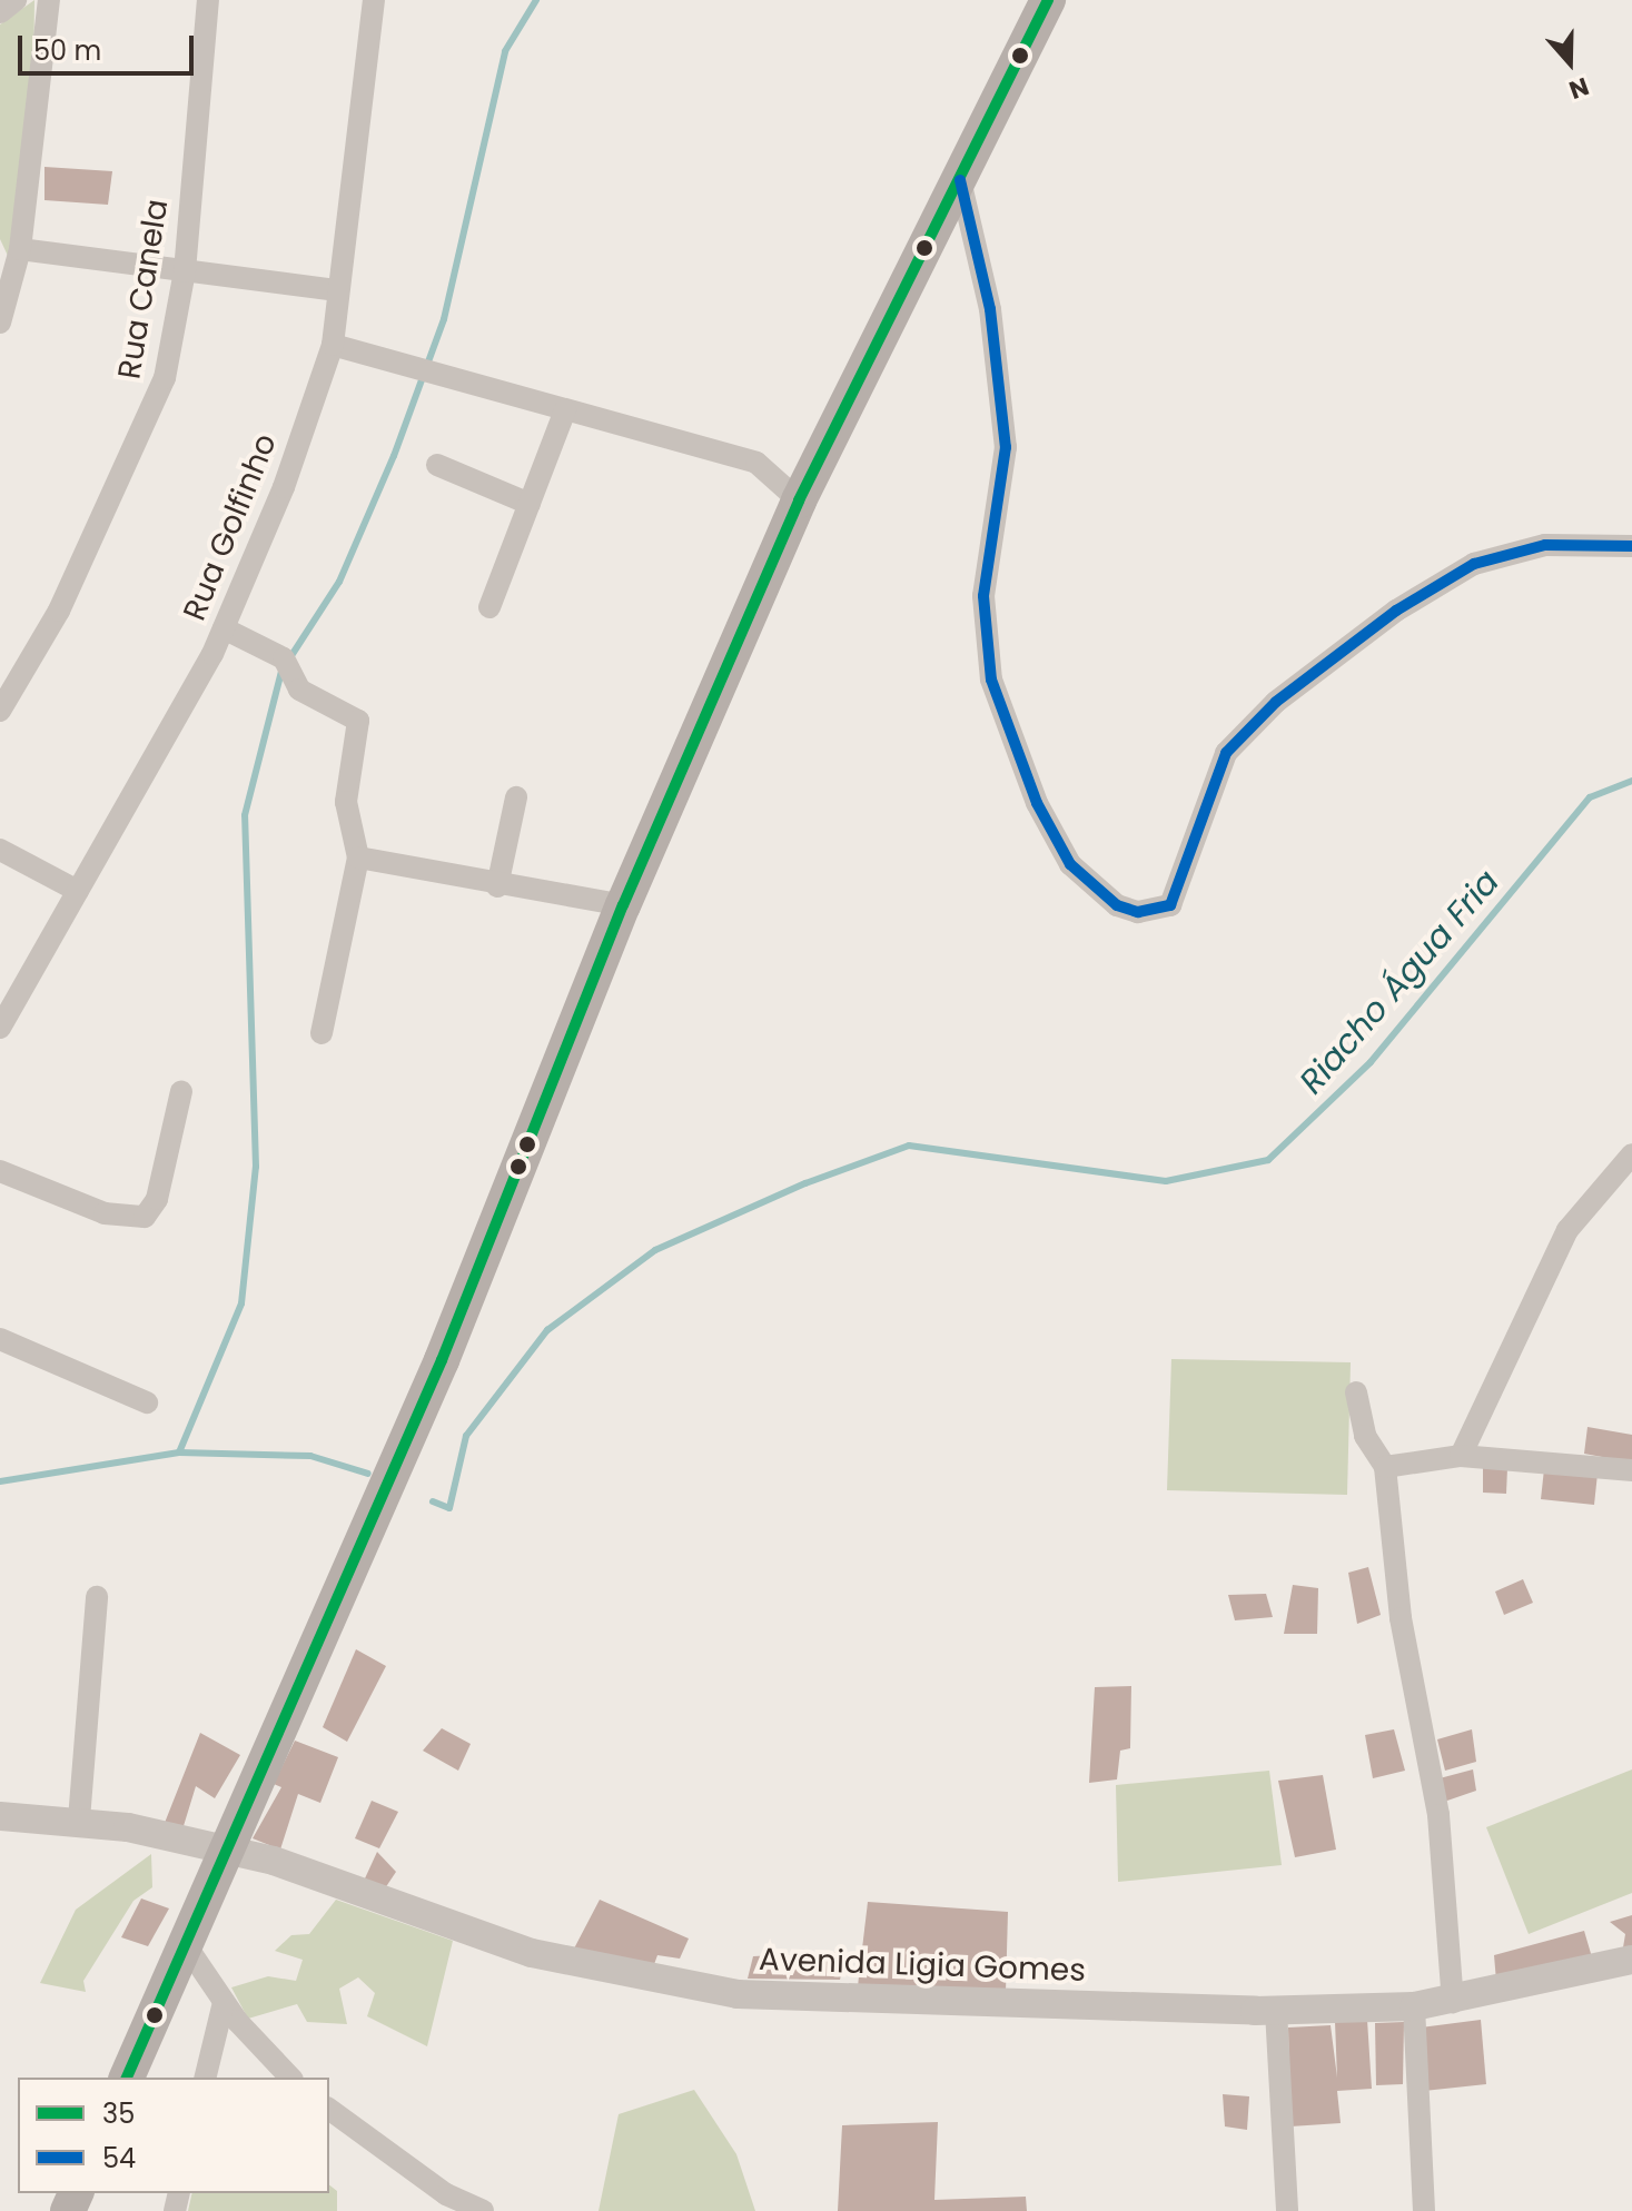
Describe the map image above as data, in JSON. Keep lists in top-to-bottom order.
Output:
{
  "streets": {
    "street": ["Rua Canela", "Rua Golfinho", "Avenida Ligia Gomes"]
  },
  "water": ["Riacho Água Fria"],
  "lines": ["transit line 35", "transit line 54"],
  "legend": ["35", "54"],
  "scale_bar": "50 m",
  "north": "bottom"
}
